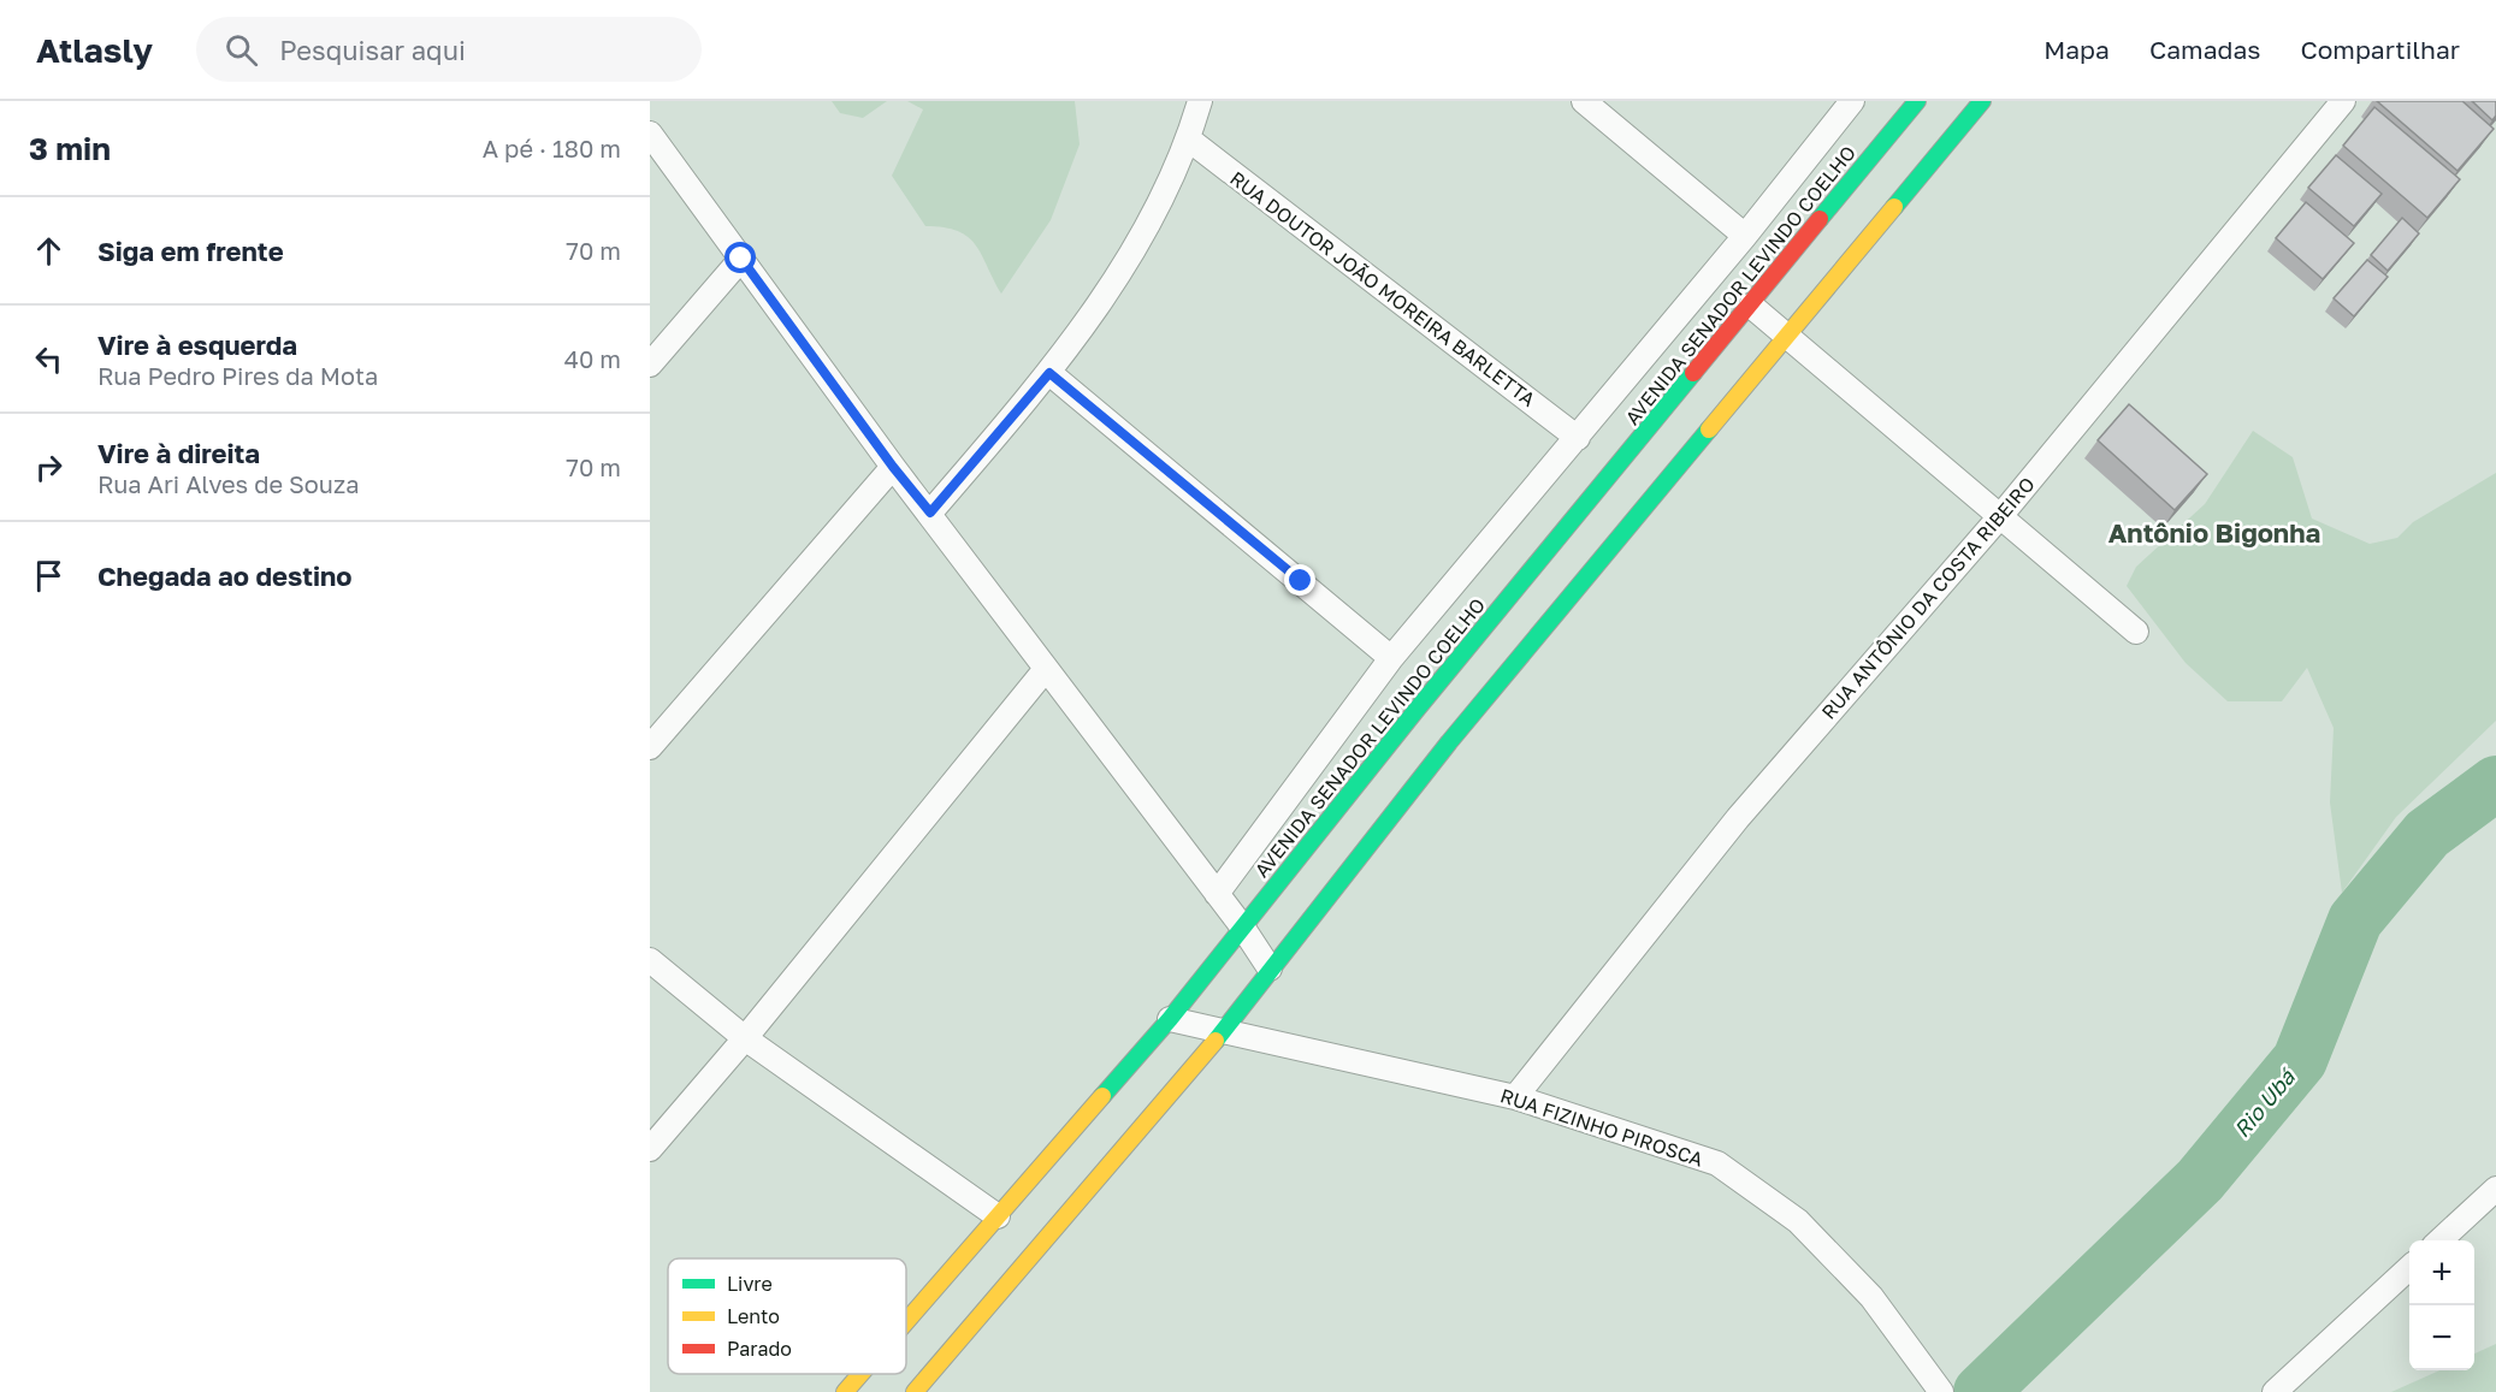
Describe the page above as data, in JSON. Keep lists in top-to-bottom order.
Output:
{
  "streets": {
    "street": [
      "AVENIDA SENADOR LEVINDO COELHO",
      "RUA DOUTOR JOÃO MOREIRA BARLETTA",
      "RUA ANTÔNIO DA COSTA RIBEIRO",
      "RUA FIZINHO PIROSCA"
    ]
  },
  "crossings": [
    ["AVENIDA SENADOR LEVINDO COELHO", "RUA FIZINHO PIROSCA"],
    ["RUA ANTÔNIO DA COSTA RIBEIRO", "RUA FIZINHO PIROSCA"]
  ],
  "districts": ["Antônio Bigonha"],
  "water": ["Rio Ubá"],
  "legend": ["Livre", "Lento", "Parado"],
  "page": {
    "header": "Atlasly",
    "search": "Pesquisar aqui",
    "nav": ["Mapa", "Camadas", "Compartilhar"],
    "heading": ["3 min", "A pé · 180 m"],
    "list": [
      ["Siga em frente", "70 m"],
      ["Vire à esquerda", "Rua Pedro Pires da Mota", "40 m"],
      ["Vire à direita", "Rua Ari Alves de Souza", "70 m"],
      "Chegada ao destino"
    ],
    "map_buttons": ["+", "−"]
  }
}
